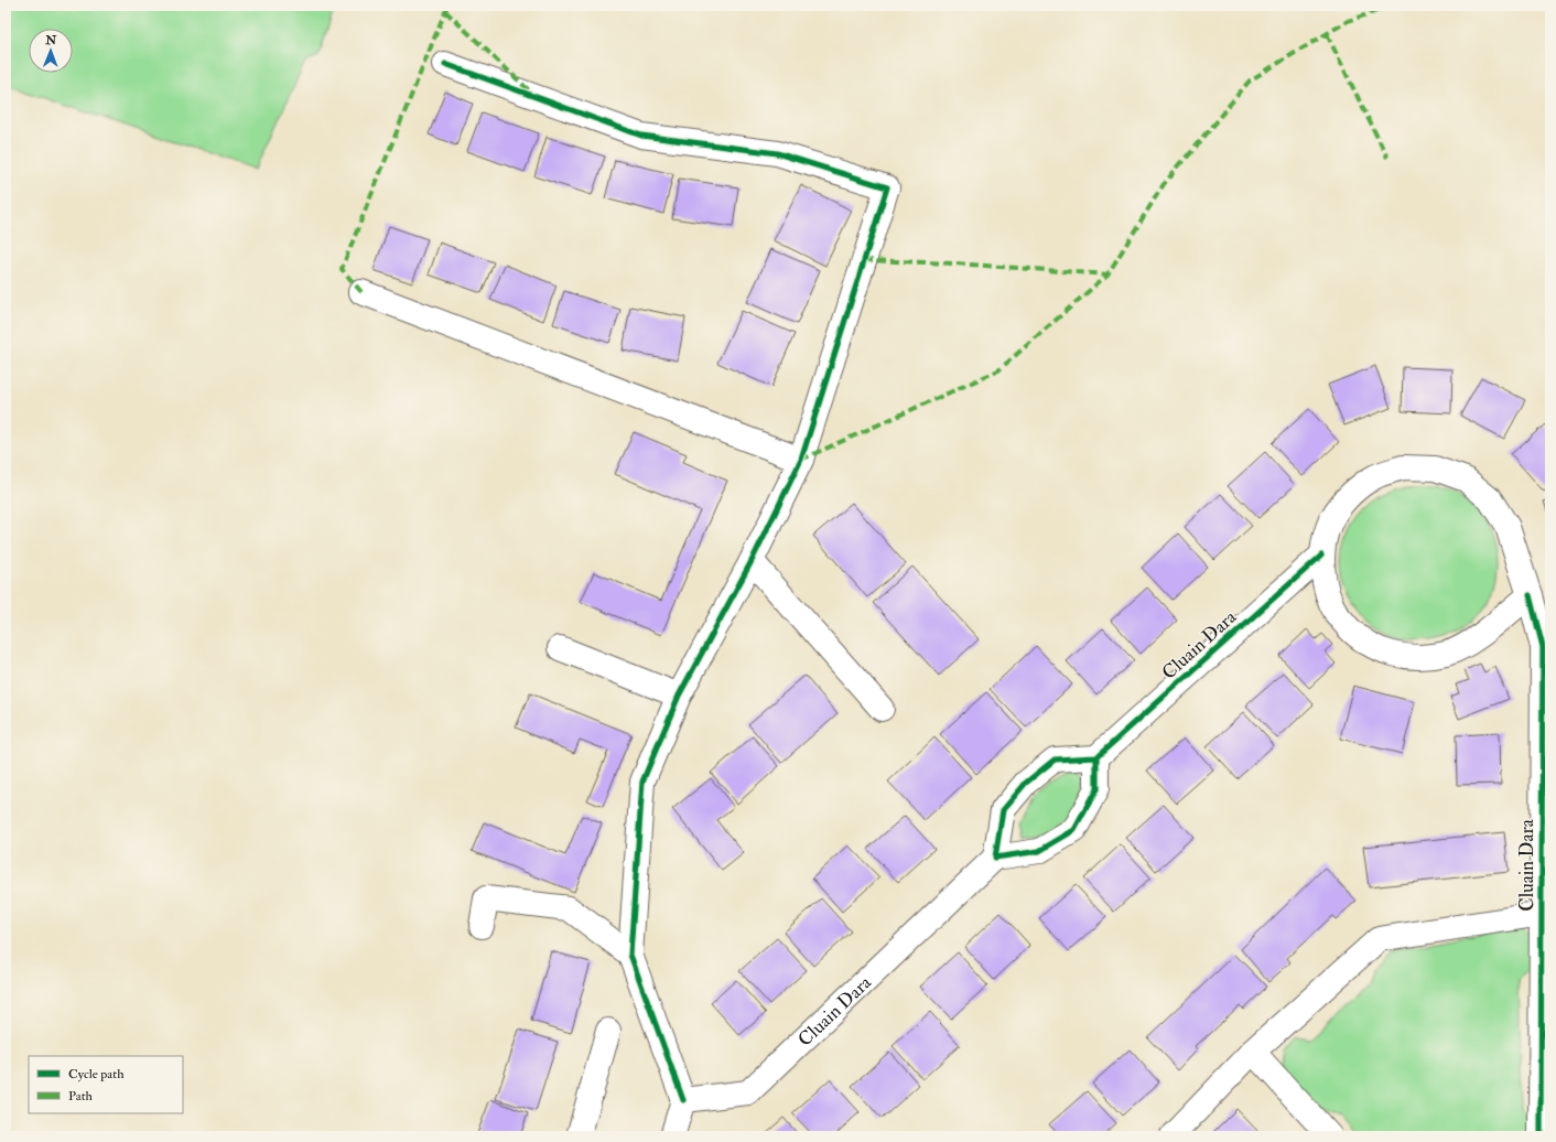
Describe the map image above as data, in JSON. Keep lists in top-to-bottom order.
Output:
{
  "streets": {
    "street": ["Cluain Dara"]
  },
  "legend": ["Cycle path", "Path"],
  "north": "top"
}
